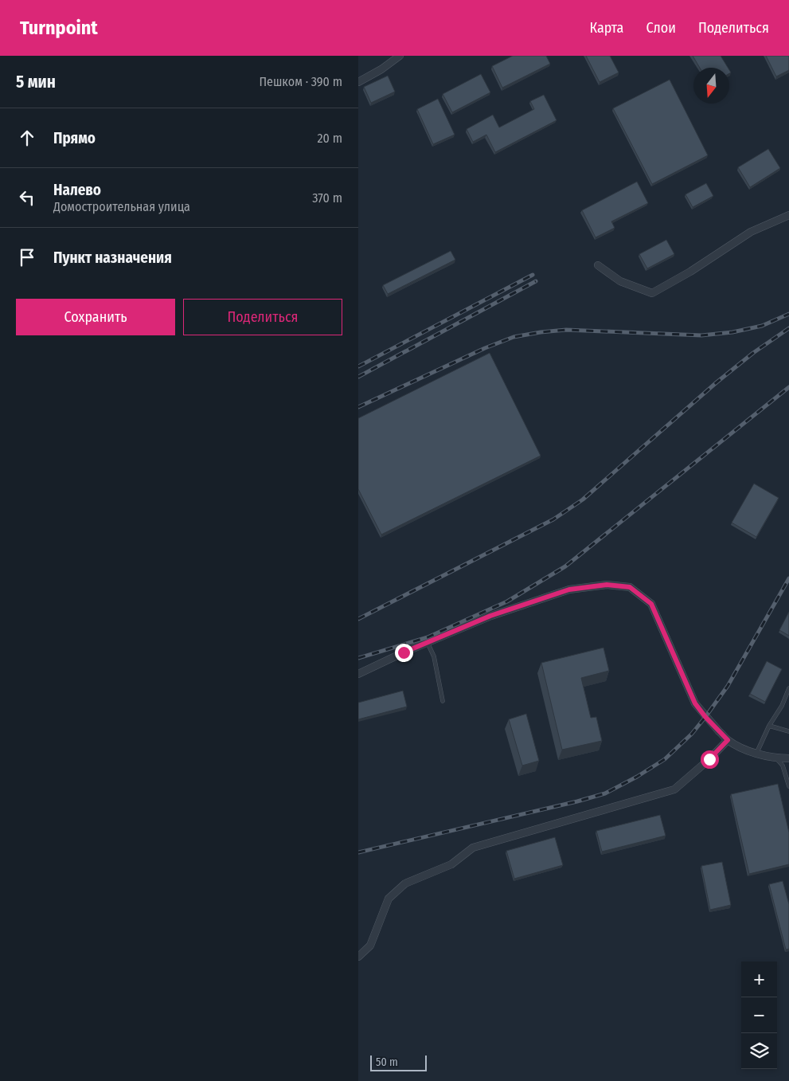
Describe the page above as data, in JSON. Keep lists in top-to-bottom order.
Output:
{
  "scale_bar": "50 m",
  "north": "bottom",
  "page": {
    "header": "Turnpoint",
    "nav": ["Карта", "Слои", "Поделиться"],
    "heading": ["5 мин", "Пешком · 390 m"],
    "list": [
      ["Прямо", "20 m"],
      ["Налево", "Домостроительная улица", "370 m"],
      "Пункт назначения"
    ],
    "buttons": ["Сохранить", "Поделиться"],
    "map_buttons": ["+", "−"],
    "scale": "50 m"
  }
}
